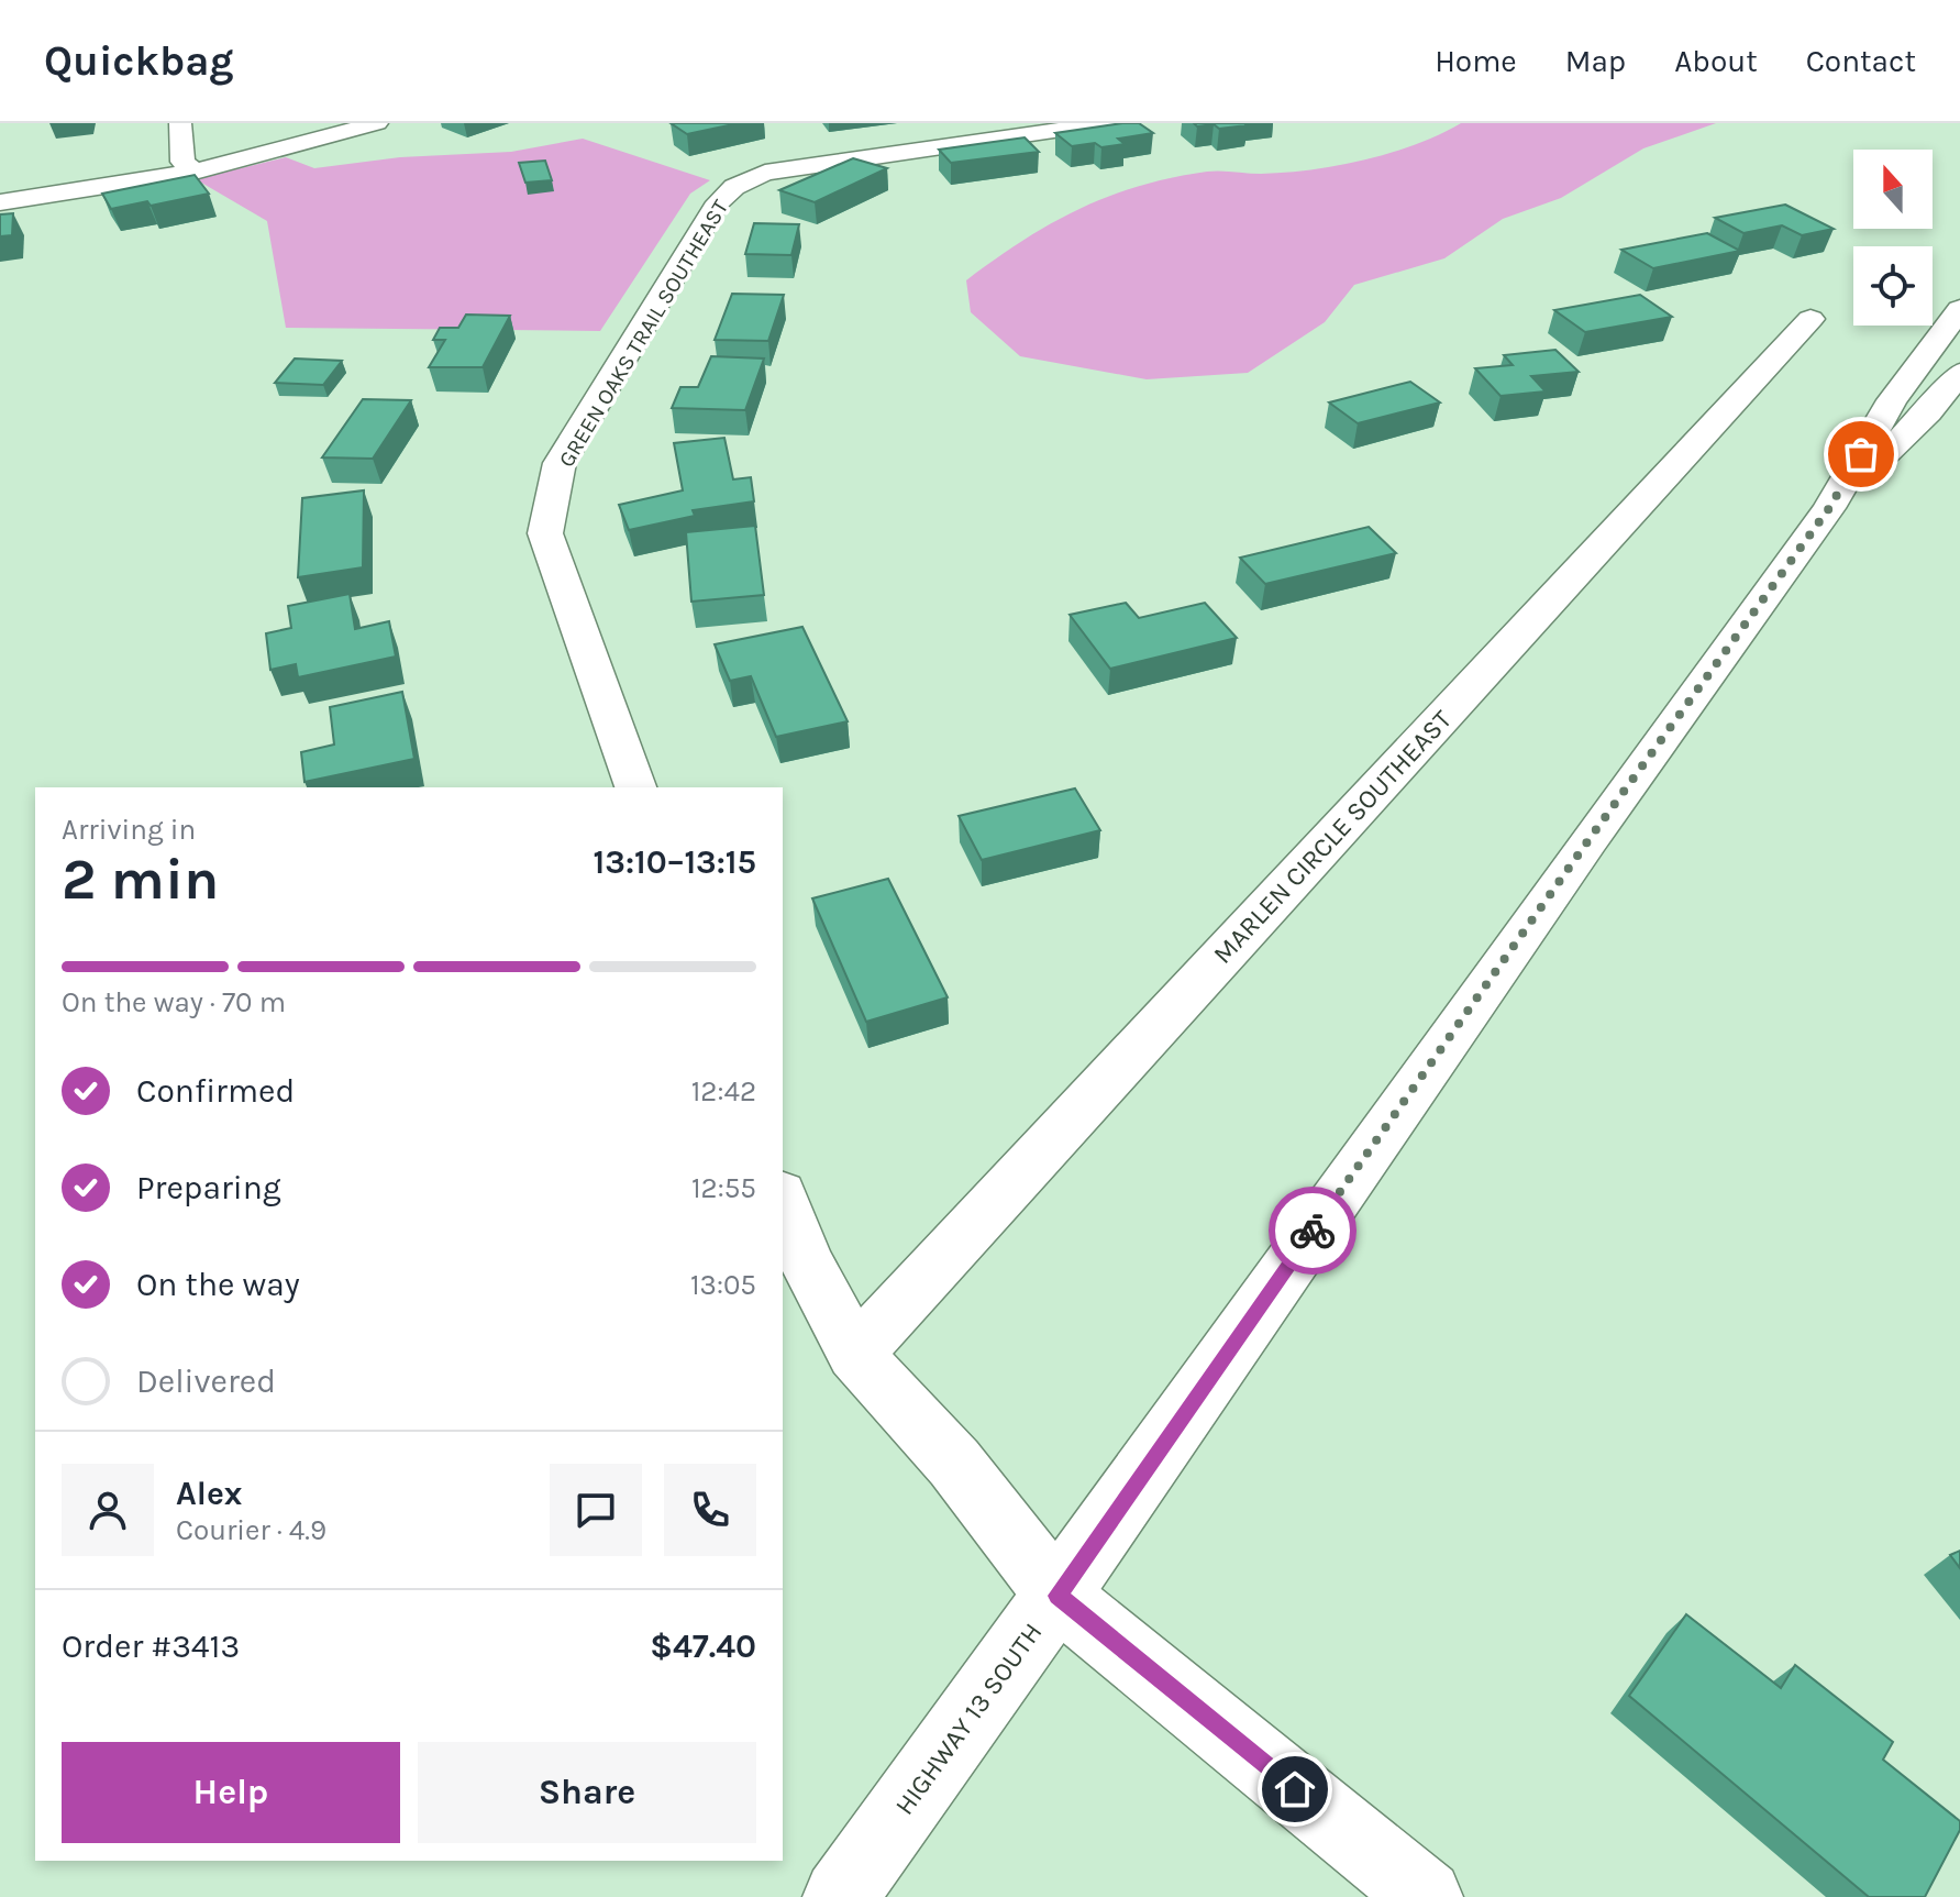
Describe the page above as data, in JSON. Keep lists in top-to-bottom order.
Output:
{
  "streets": {
    "street": ["GREEN OAKS TRAIL SOUTHEAST", "MARLEN CIRCLE SOUTHEAST", "HIGHWAY 13 SOUTH"]
  },
  "north": "top",
  "page": {
    "header": "Quickbag",
    "nav": [
      "Home",
      "Map",
      "About",
      "Contact"
    ],
    "heading": ["2 min", "Arriving in", "13:10–13:15"],
    "panel": [
      "Alex",
      "Courier · 4.9",
      "Order #3413",
      "$47.40"
    ],
    "bar": "On the way · 70 m",
    "list": [
      ["Confirmed", "12:42"],
      ["Preparing", "12:55"],
      ["On the way", "13:05"],
      "Delivered"
    ],
    "buttons": ["Help", "Share"]
  }
}
